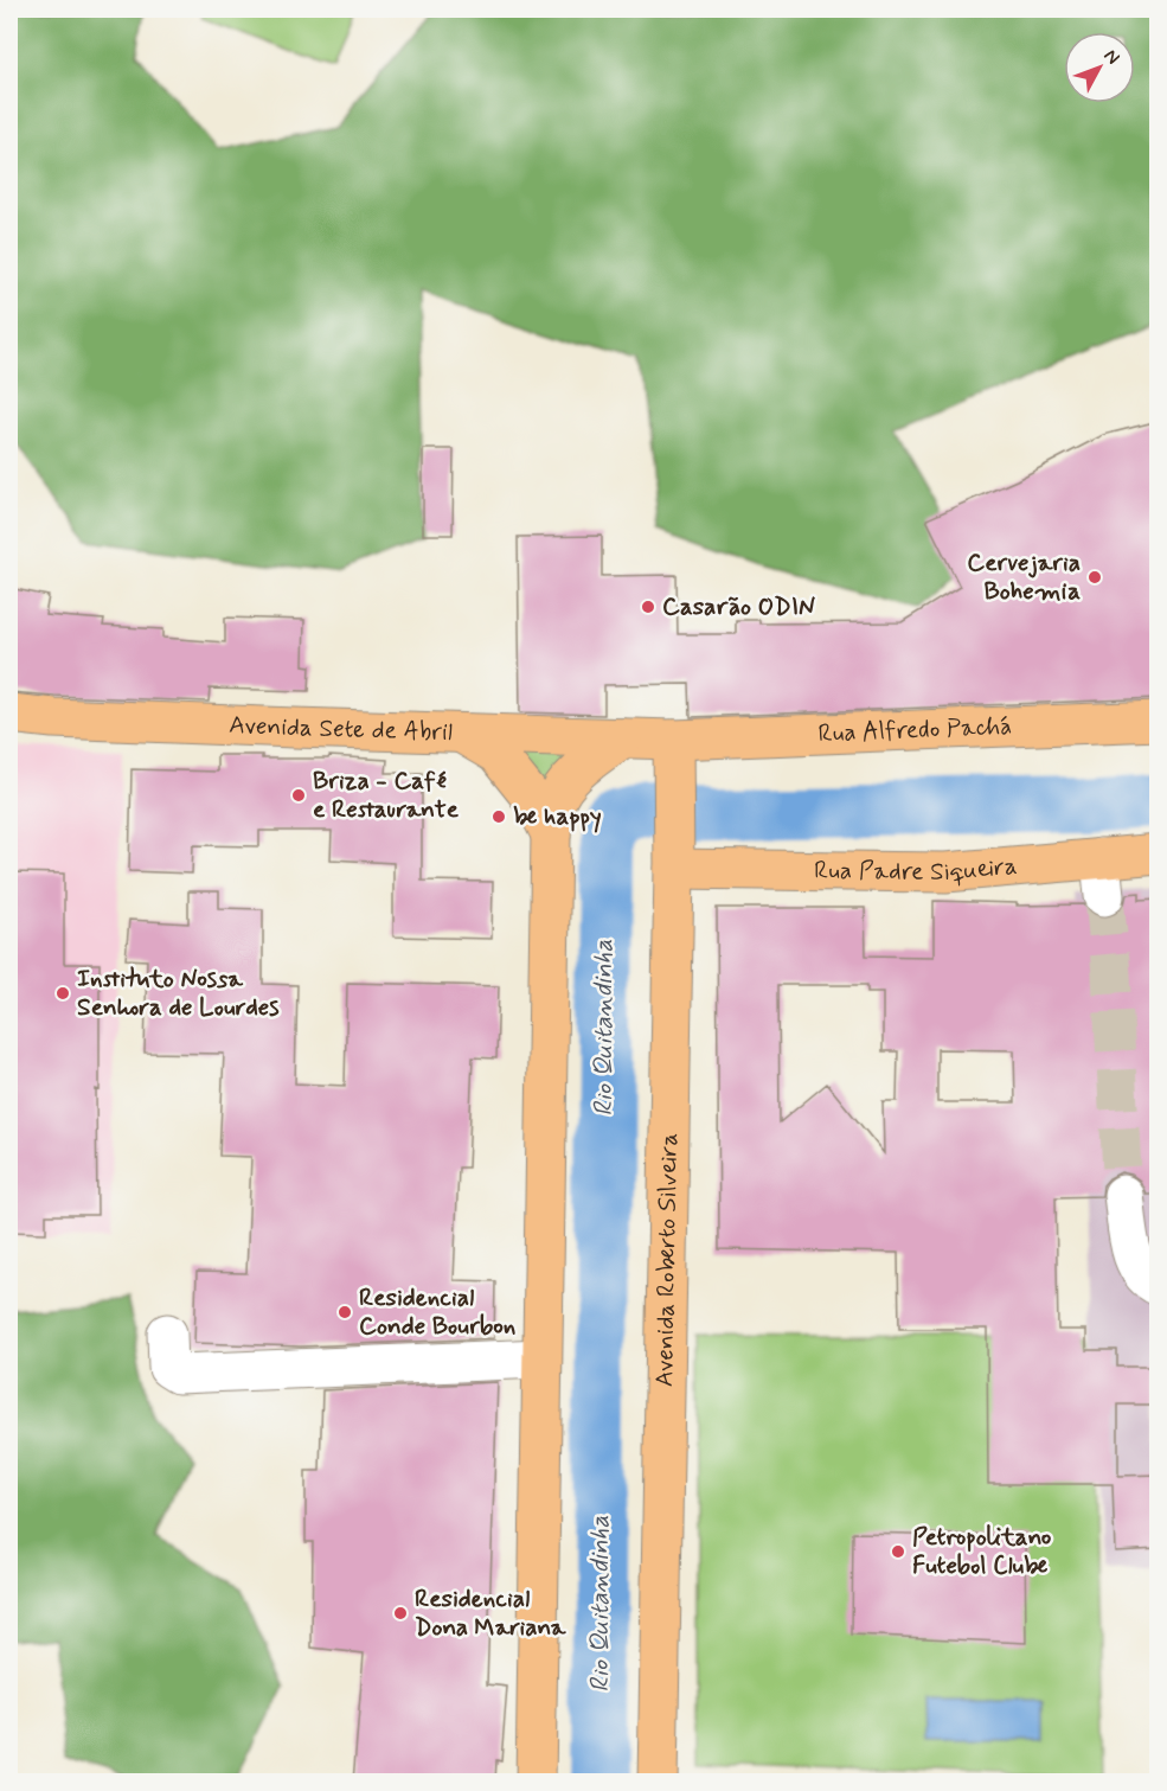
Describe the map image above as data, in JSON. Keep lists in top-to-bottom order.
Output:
{
  "streets": {
    "main road": [
      "Avenida Sete de Abril",
      "Rua Alfredo Pachá",
      "Rua Padre Siqueira",
      "Avenida Roberto Silveira"
    ]
  },
  "crossings": [
    ["Avenida Sete de Abril", "Rua Alfredo Pachá"],
    ["Avenida Sete de Abril", "Avenida Roberto Silveira"],
    ["Rua Alfredo Pachá", "Avenida Roberto Silveira"],
    ["Rua Padre Siqueira", "Avenida Roberto Silveira"]
  ],
  "water": ["Rio Quitandinha"],
  "places": [
    "Cervejaria Bohemia",
    "Casarão ODIN",
    "Briza - Café e Restaurante",
    "be happy",
    "Instituto Nossa Senhora de Lourdes",
    "Residencial Conde Bourbon",
    "Petropolitano Futebol Clube",
    "Residencial Dona Mariana"
  ],
  "north": "top right"
}
